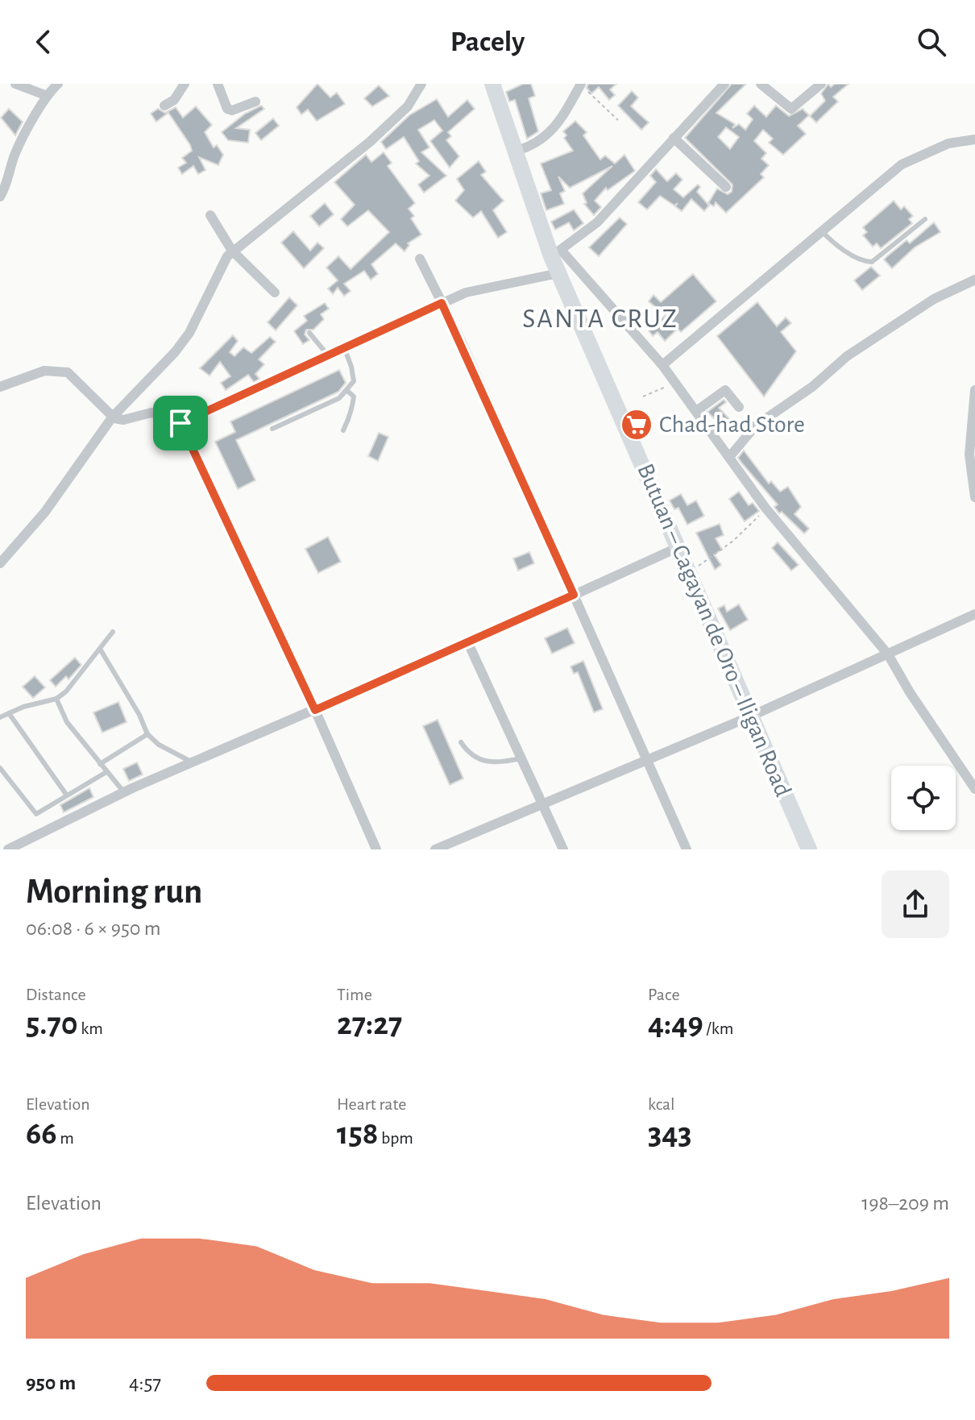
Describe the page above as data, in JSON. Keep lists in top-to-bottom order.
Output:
{
  "streets": {
    "highway": ["Butuan – Cagayan de Oro – Iligan Road"]
  },
  "districts": ["SANTA CRUZ"],
  "places": {
    "supermarket": ["Chad-had Store"]
  },
  "page": {
    "header": "Pacely",
    "heading": ["Morning run", "06:08 · 6 × 950 m"],
    "stats": [
      ["Distance", "5.70 km"],
      ["Time", "27:27"],
      ["Pace", "4:49 /km"],
      ["Elevation", "66 m"],
      ["Heart rate", "158 bpm"],
      ["kcal", "343"]
    ],
    "chart": ["Elevation", "198–209 m"],
    "list": [
      {
        "name": "950 m",
        "note": "4:57"
      }
    ]
  }
}
